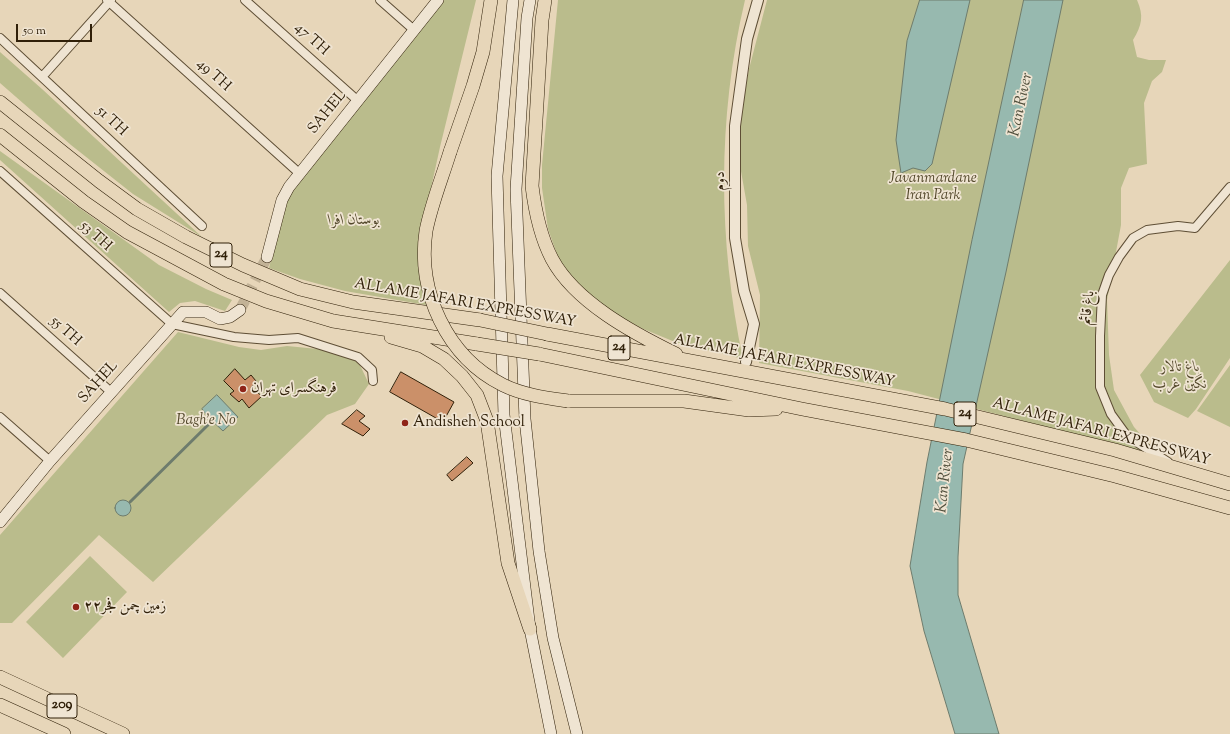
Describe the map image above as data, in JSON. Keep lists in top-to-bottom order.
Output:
{
  "streets": {
    "main road": [
      "SAHEL",
      "24",
      "ALLAME JAFARI EXPRESSWAY",
      "209"
    ],
    "street": [
      "47 TH",
      "49 TH",
      "51 TH",
      "دوم",
      "53 TH",
      "باغ قائم",
      "55 TH"
    ]
  },
  "crossings": [
    ["47 TH", "SAHEL"],
    ["49 TH", "SAHEL"],
    ["SAHEL", "53 TH"],
    ["SAHEL", "55 TH"],
    ["ALLAME JAFARI EXPRESSWAY", "باغ قائم"]
  ],
  "water": ["Kan River"],
  "parks": [
    "Javanmardane Iran Park",
    "بوستان افرا",
    "باغ تالار نگین غرب",
    "Bagh'e No"
  ],
  "places": ["فرهنگسرای تهران", "Andisheh School", "زمین چمن فجر۲۲"],
  "scale_bar": "50 m"
}
